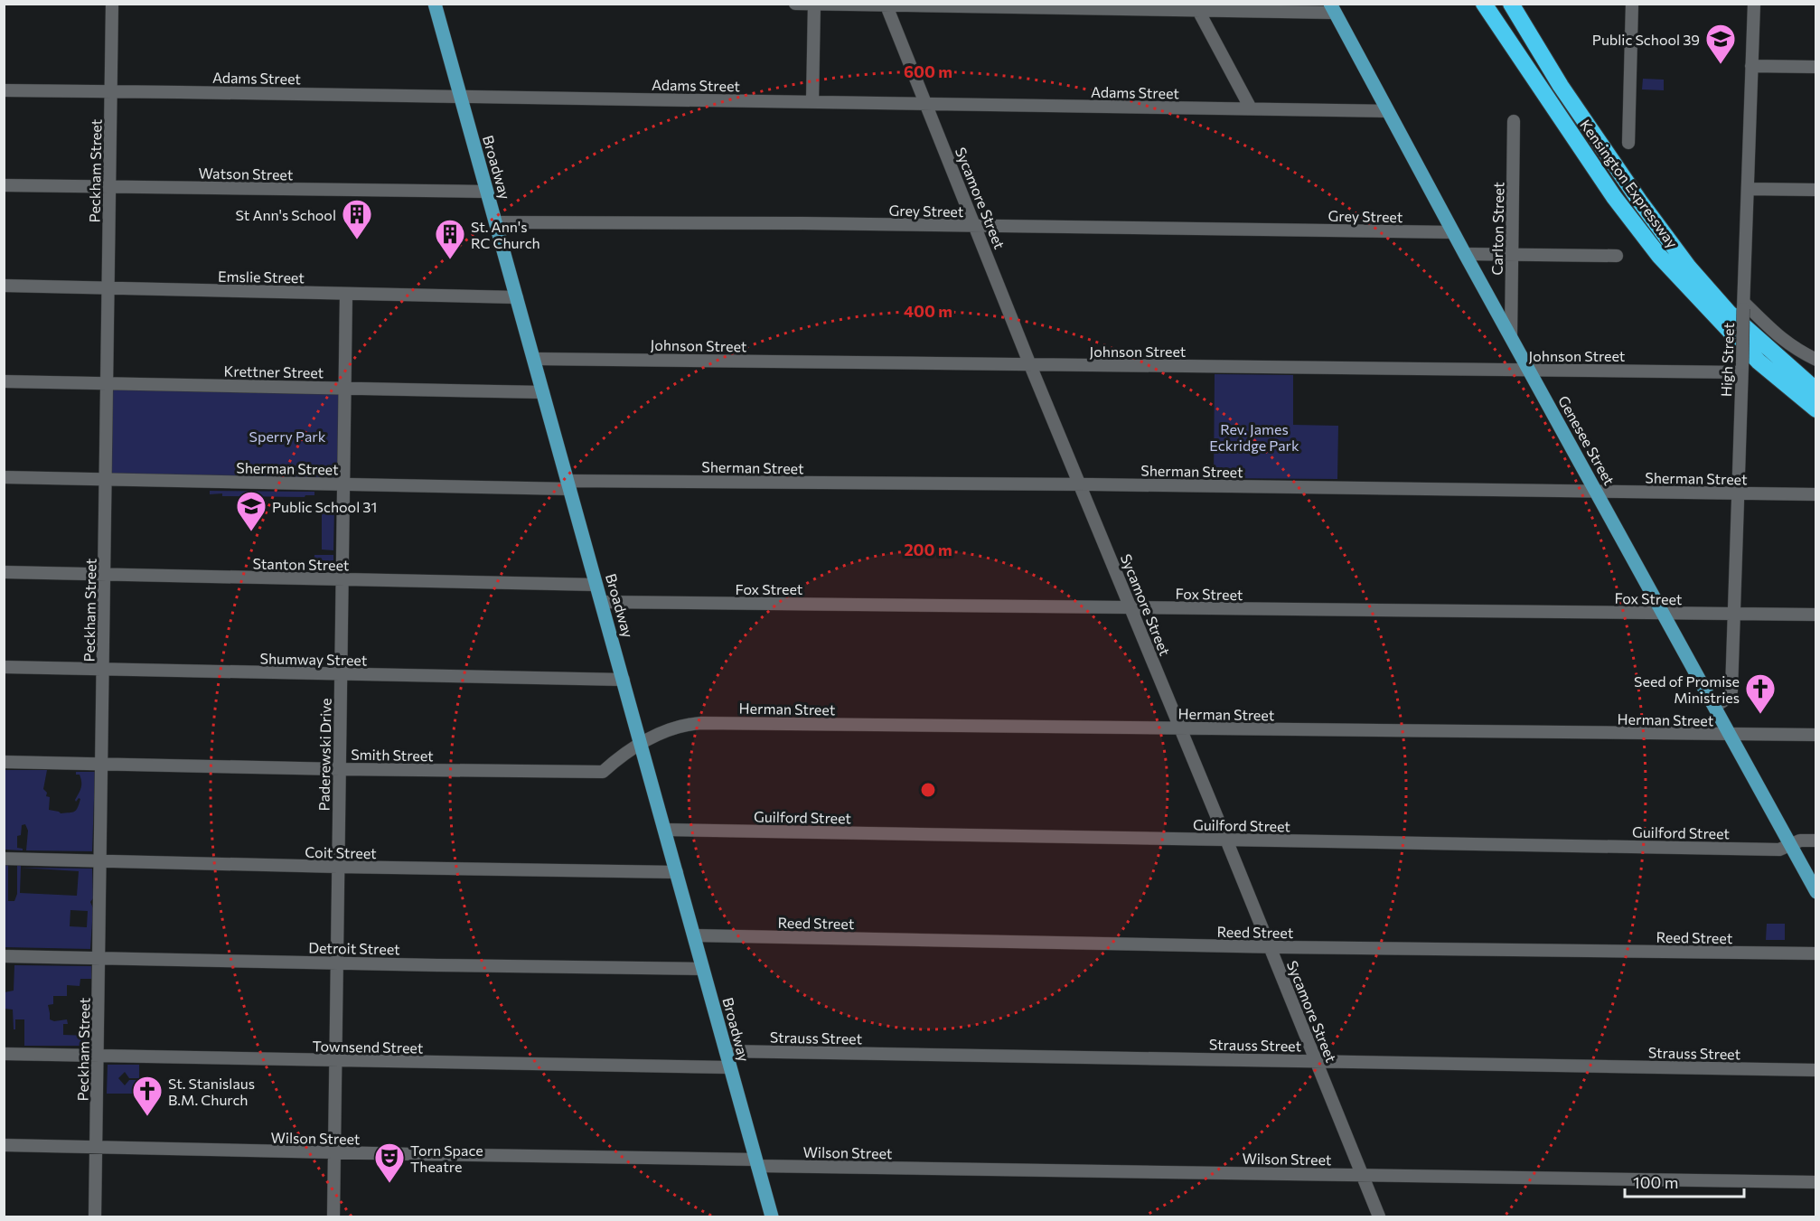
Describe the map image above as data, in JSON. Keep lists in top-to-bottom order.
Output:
{
  "streets": {
    "highway": ["Kensington Expressway"],
    "main road": ["Broadway", "Genesee Street"],
    "street": [
      "Adams Street",
      "Peckham Street",
      "Watson Street",
      "Sycamore Street",
      "Grey Street",
      "Carlton Street",
      "Emslie Street",
      "Johnson Street",
      "High Street",
      "Krettner Street",
      "Sherman Street",
      "Stanton Street",
      "Fox Street",
      "Shumway Street",
      "Herman Street",
      "Paderewski Drive",
      "Smith Street",
      "Guilford Street",
      "Coit Street",
      "Reed Street",
      "Detroit Street",
      "Strauss Street",
      "Townsend Street",
      "Wilson Street"
    ]
  },
  "crossings": [
    ["Adams Street", "Broadway"],
    ["Adams Street", "Peckham Street"],
    ["Adams Street", "Sycamore Street"],
    ["Adams Street", "Genesee Street"],
    ["Broadway", "Watson Street"],
    ["Broadway", "Grey Street"],
    ["Broadway", "Emslie Street"],
    ["Broadway", "Johnson Street"],
    ["Broadway", "Krettner Street"],
    ["Broadway", "Sherman Street"],
    ["Broadway", "Stanton Street"],
    ["Broadway", "Fox Street"],
    ["Broadway", "Shumway Street"],
    ["Broadway", "Herman Street"],
    ["Broadway", "Smith Street"],
    ["Broadway", "Guilford Street"],
    ["Broadway", "Coit Street"],
    ["Broadway", "Reed Street"],
    ["Broadway", "Detroit Street"],
    ["Broadway", "Strauss Street"],
    ["Broadway", "Townsend Street"],
    ["Broadway", "Wilson Street"],
    ["Peckham Street", "Watson Street"],
    ["Peckham Street", "Emslie Street"],
    ["Peckham Street", "Krettner Street"],
    ["Peckham Street", "Sherman Street"],
    ["Peckham Street", "Stanton Street"],
    ["Peckham Street", "Shumway Street"],
    ["Peckham Street", "Smith Street"],
    ["Peckham Street", "Coit Street"],
    ["Peckham Street", "Detroit Street"],
    ["Peckham Street", "Townsend Street"],
    ["Peckham Street", "Wilson Street"],
    ["Sycamore Street", "Grey Street"],
    ["Sycamore Street", "Johnson Street"],
    ["Sycamore Street", "Sherman Street"],
    ["Sycamore Street", "Fox Street"],
    ["Sycamore Street", "Herman Street"],
    ["Sycamore Street", "Guilford Street"],
    ["Sycamore Street", "Reed Street"],
    ["Sycamore Street", "Strauss Street"],
    ["Sycamore Street", "Wilson Street"],
    ["Grey Street", "Genesee Street"],
    ["Carlton Street", "Genesee Street"],
    ["Emslie Street", "Paderewski Drive"],
    ["Johnson Street", "High Street"],
    ["Johnson Street", "Genesee Street"],
    ["High Street", "Genesee Street"],
    ["High Street", "Sherman Street"],
    ["High Street", "Fox Street"],
    ["Krettner Street", "Paderewski Drive"],
    ["Genesee Street", "Sherman Street"],
    ["Genesee Street", "Fox Street"],
    ["Genesee Street", "Herman Street"],
    ["Genesee Street", "Guilford Street"],
    ["Sherman Street", "Paderewski Drive"],
    ["Stanton Street", "Paderewski Drive"],
    ["Shumway Street", "Paderewski Drive"],
    ["Herman Street", "Smith Street"],
    ["Paderewski Drive", "Smith Street"],
    ["Paderewski Drive", "Coit Street"],
    ["Paderewski Drive", "Detroit Street"],
    ["Paderewski Drive", "Townsend Street"],
    ["Paderewski Drive", "Wilson Street"]
  ],
  "parks": ["Rev. James Eckridge Park", "Sperry Park"],
  "places": {
    "school or university": ["Public School 39", "Public School 31"],
    "building": ["St Ann's School", "St. Ann's RC Church"],
    "church": ["Seed of Promise Ministries", "St. Stanislaus B.M. Church"],
    "theatre": ["Torn Space Theatre"]
  },
  "scale_bar": "100 m",
  "rings": ["600 m", "400 m", "200 m"]
}
